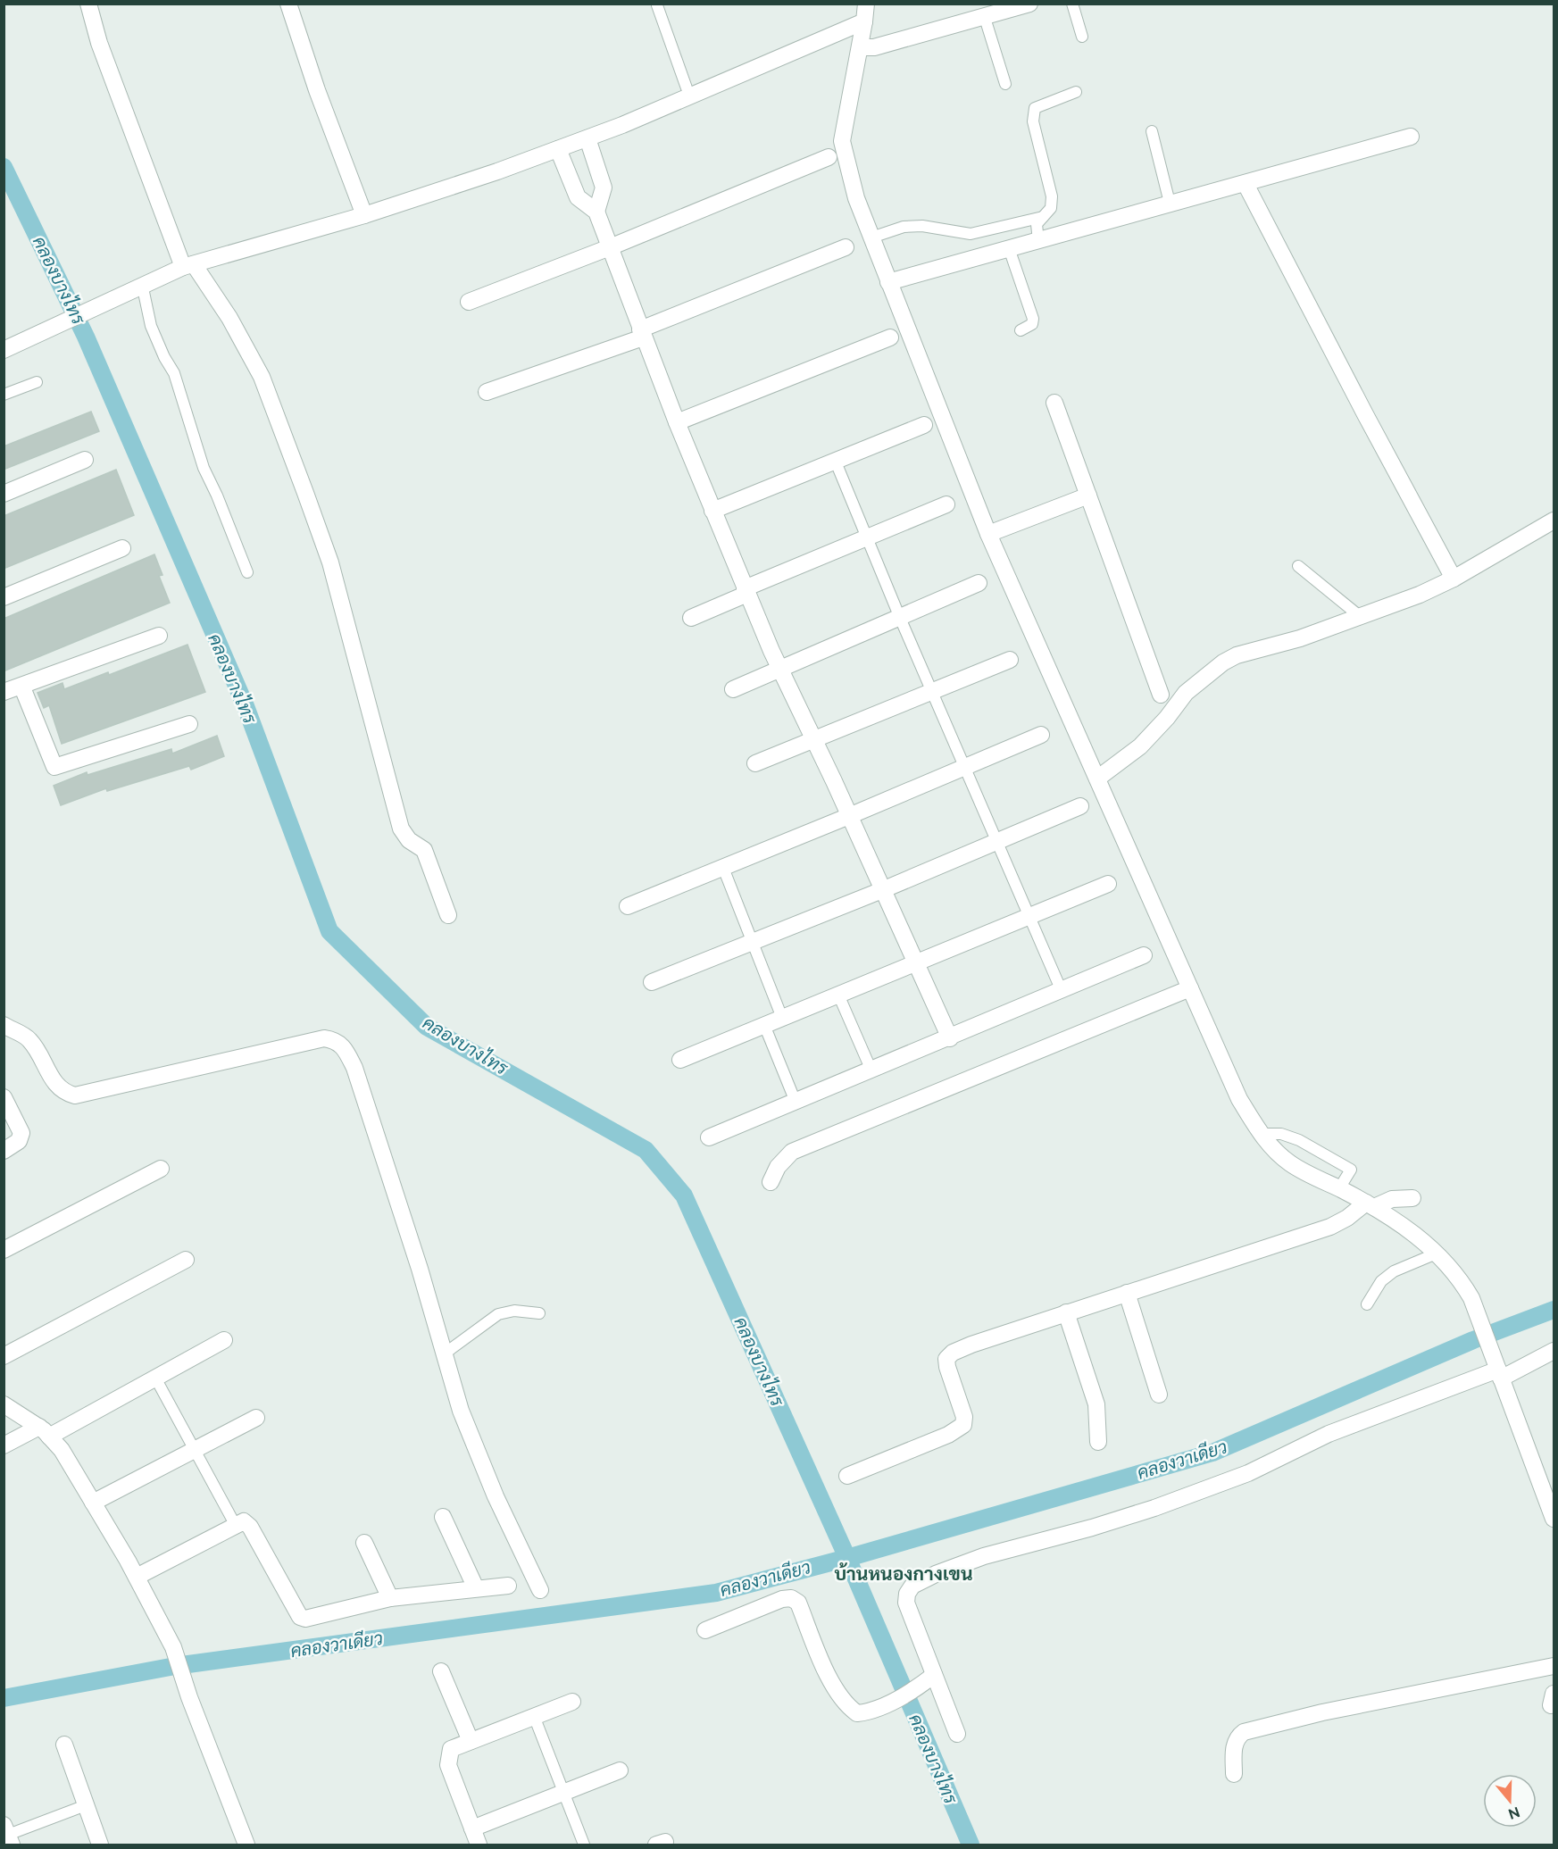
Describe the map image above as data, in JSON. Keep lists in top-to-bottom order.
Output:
{
  "districts": ["บ้านหนองกางเขน"],
  "water": ["คลองบางไทร", "คลองวาเดียว"],
  "north": "bottom"
}
